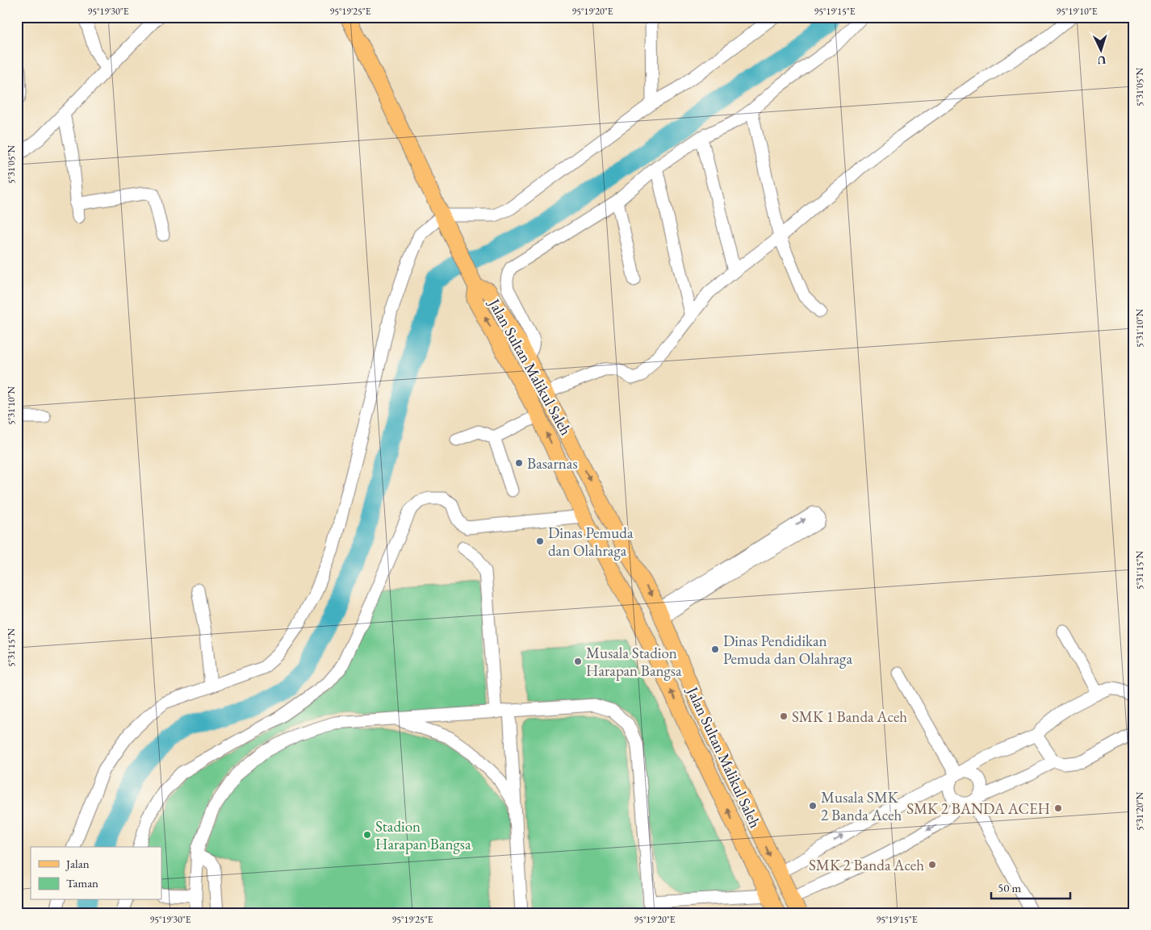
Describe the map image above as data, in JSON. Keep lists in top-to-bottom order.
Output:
{
  "streets": {
    "main road": ["Jalan Sultan Malikul Saleh"]
  },
  "places": [
    "Basarnas",
    "Dinas Pemuda dan Olahraga",
    "Dinas Pendidikan Pemuda dan Olahraga",
    "Musala Stadion Harapan Bangsa",
    "SMK 1 Banda Aceh",
    "Musala SMK 2 Banda Aceh",
    "SMK 2 BANDA ACEH",
    "Stadion Harapan Bangsa",
    "SMK 2 Banda Aceh"
  ],
  "legend": ["Jalan", "Taman"],
  "scale_bar": "50 m",
  "north": "bottom",
  "coordinates": [
    "95°19'30\"E",
    "95°19'25\"E",
    "95°19'20\"E",
    "95°19'15\"E",
    "95°19'10\"E",
    "5°31'05\"N",
    "5°31'10\"N",
    "5°31'15\"N",
    "5°31'20\"N"
  ]
}
